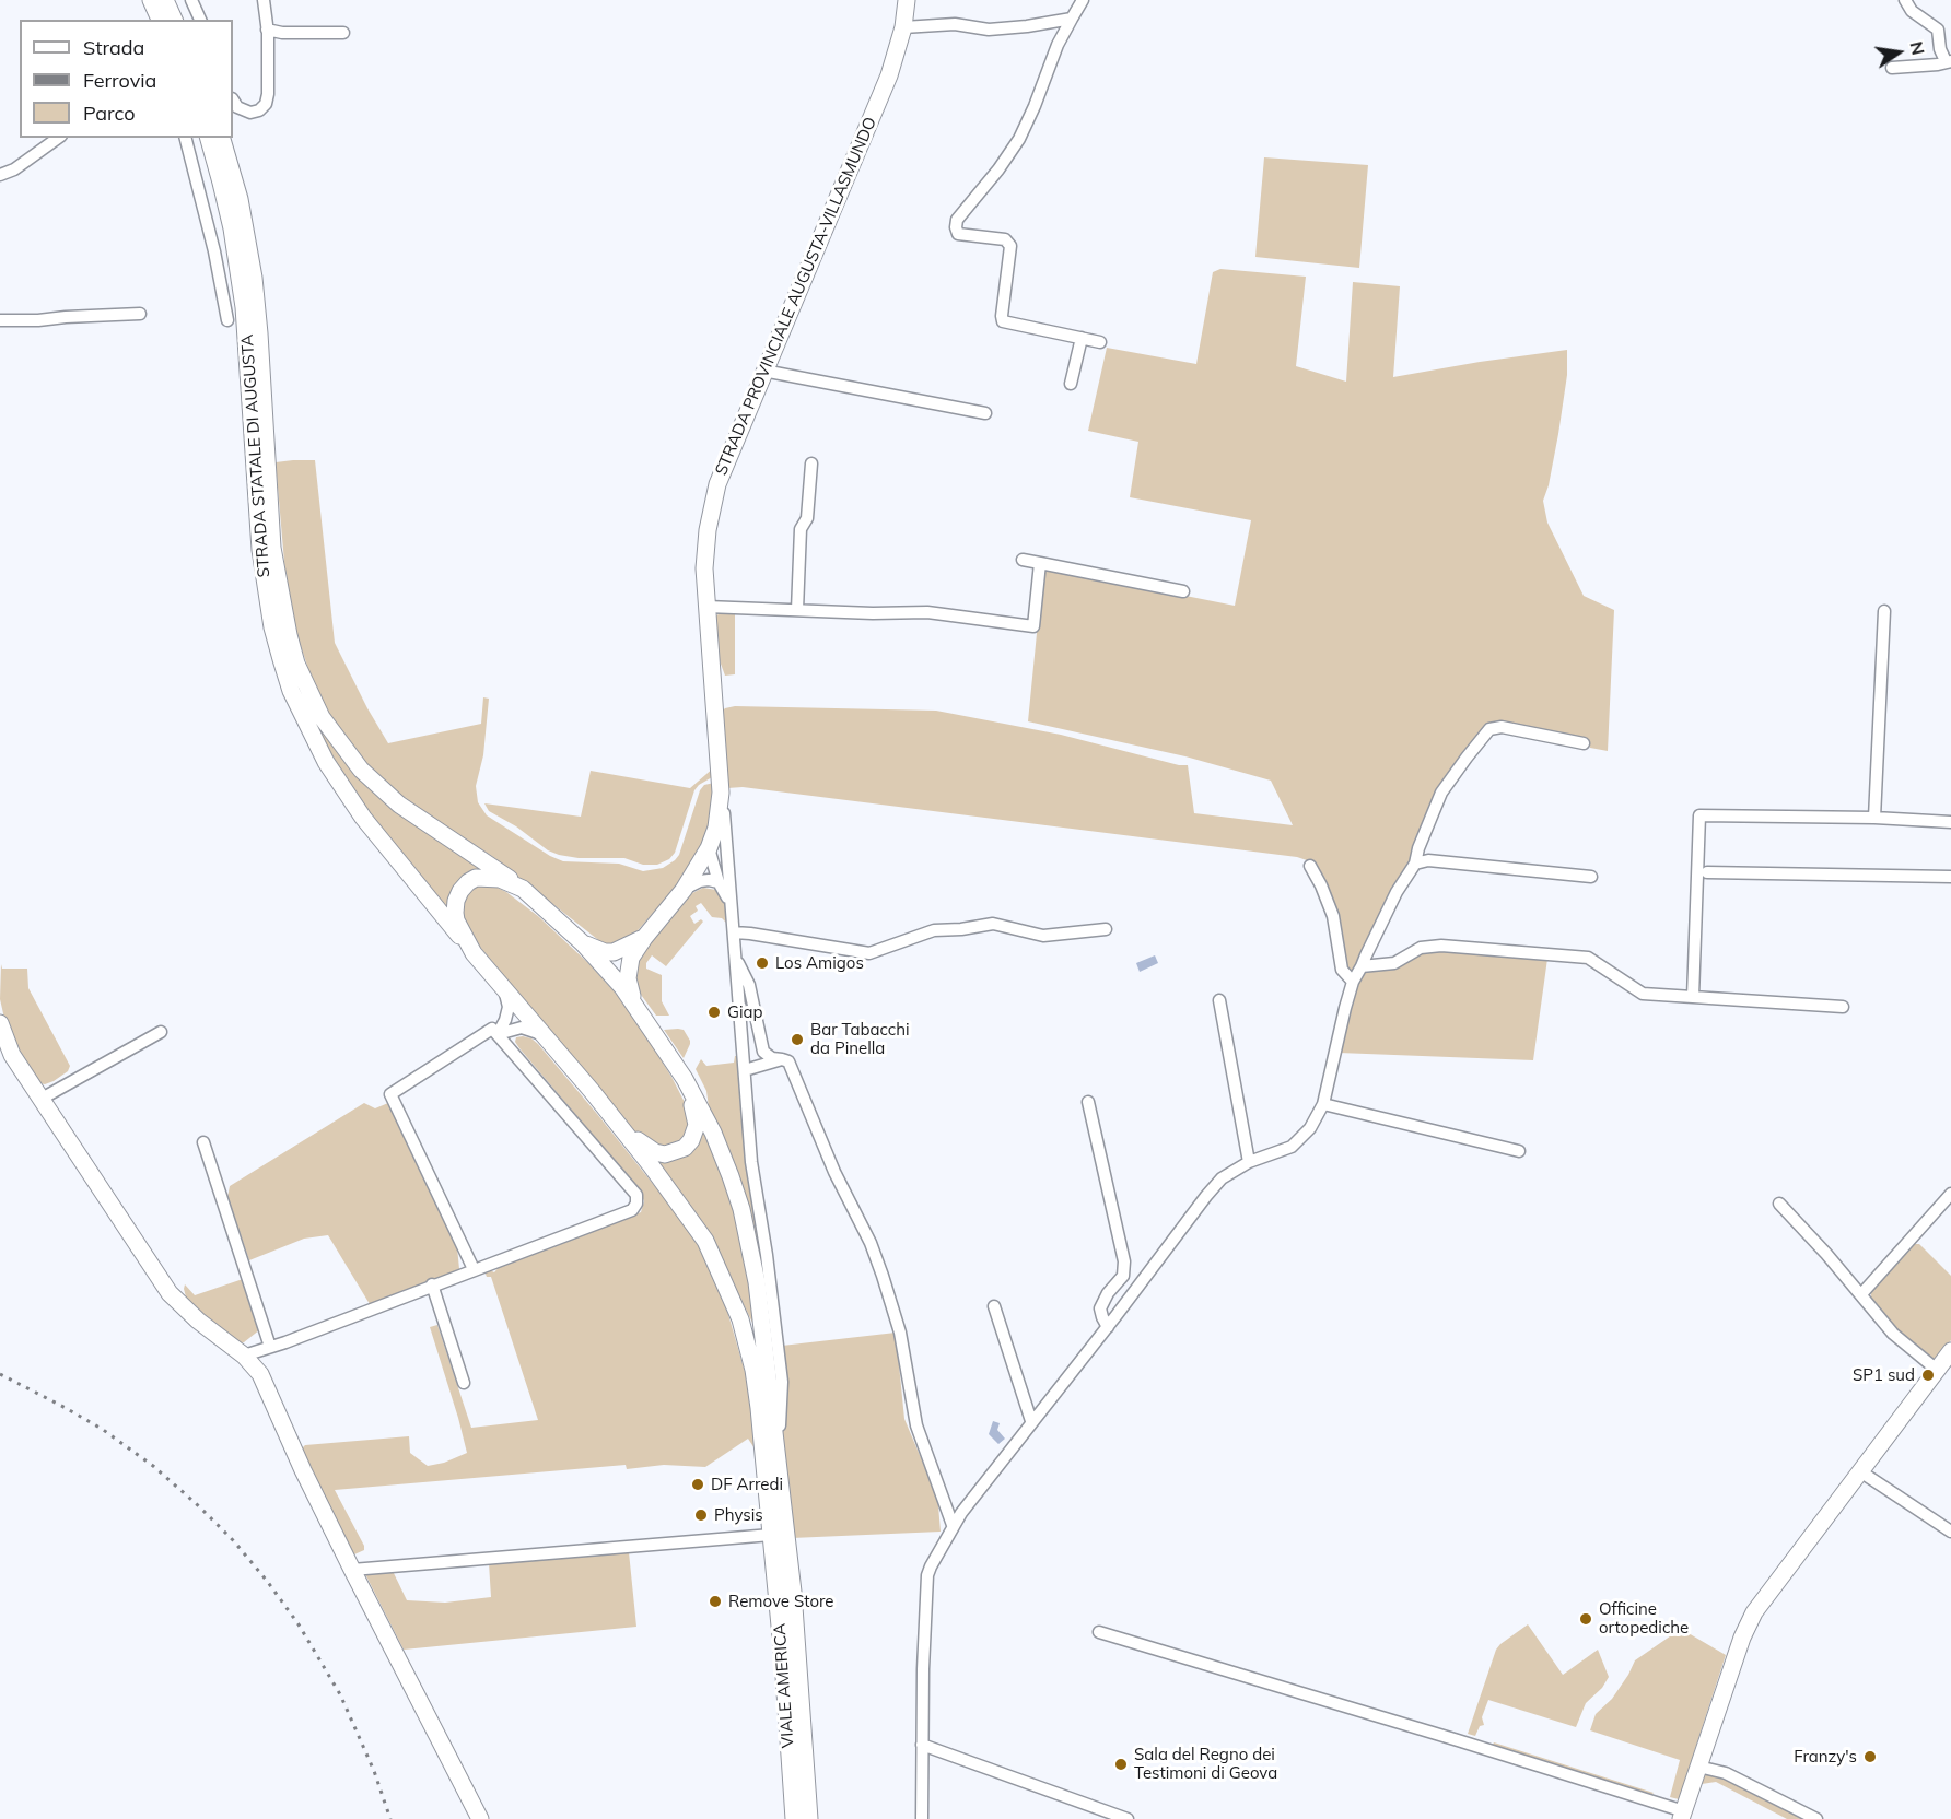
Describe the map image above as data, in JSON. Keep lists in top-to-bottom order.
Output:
{
  "streets": {
    "main road": ["STRADA PROVINCIALE AUGUSTA-VILLASMUNDO", "STRADA STATALE DI AUGUSTA", "VIALE AMERICA"]
  },
  "crossings": [
    ["STRADA STATALE DI AUGUSTA", "VIALE AMERICA"]
  ],
  "places": [
    "Los Amigos",
    "Giap",
    "Bar Tabacchi da Pinella",
    "SP1 sud",
    "DF Arredi",
    "Physis",
    "Remove Store",
    "Officine ortopediche",
    "Franzy's",
    "Sala del Regno dei Testimoni di Geova"
  ],
  "legend": ["Strada", "Ferrovia", "Parco"],
  "north": "right"
}
